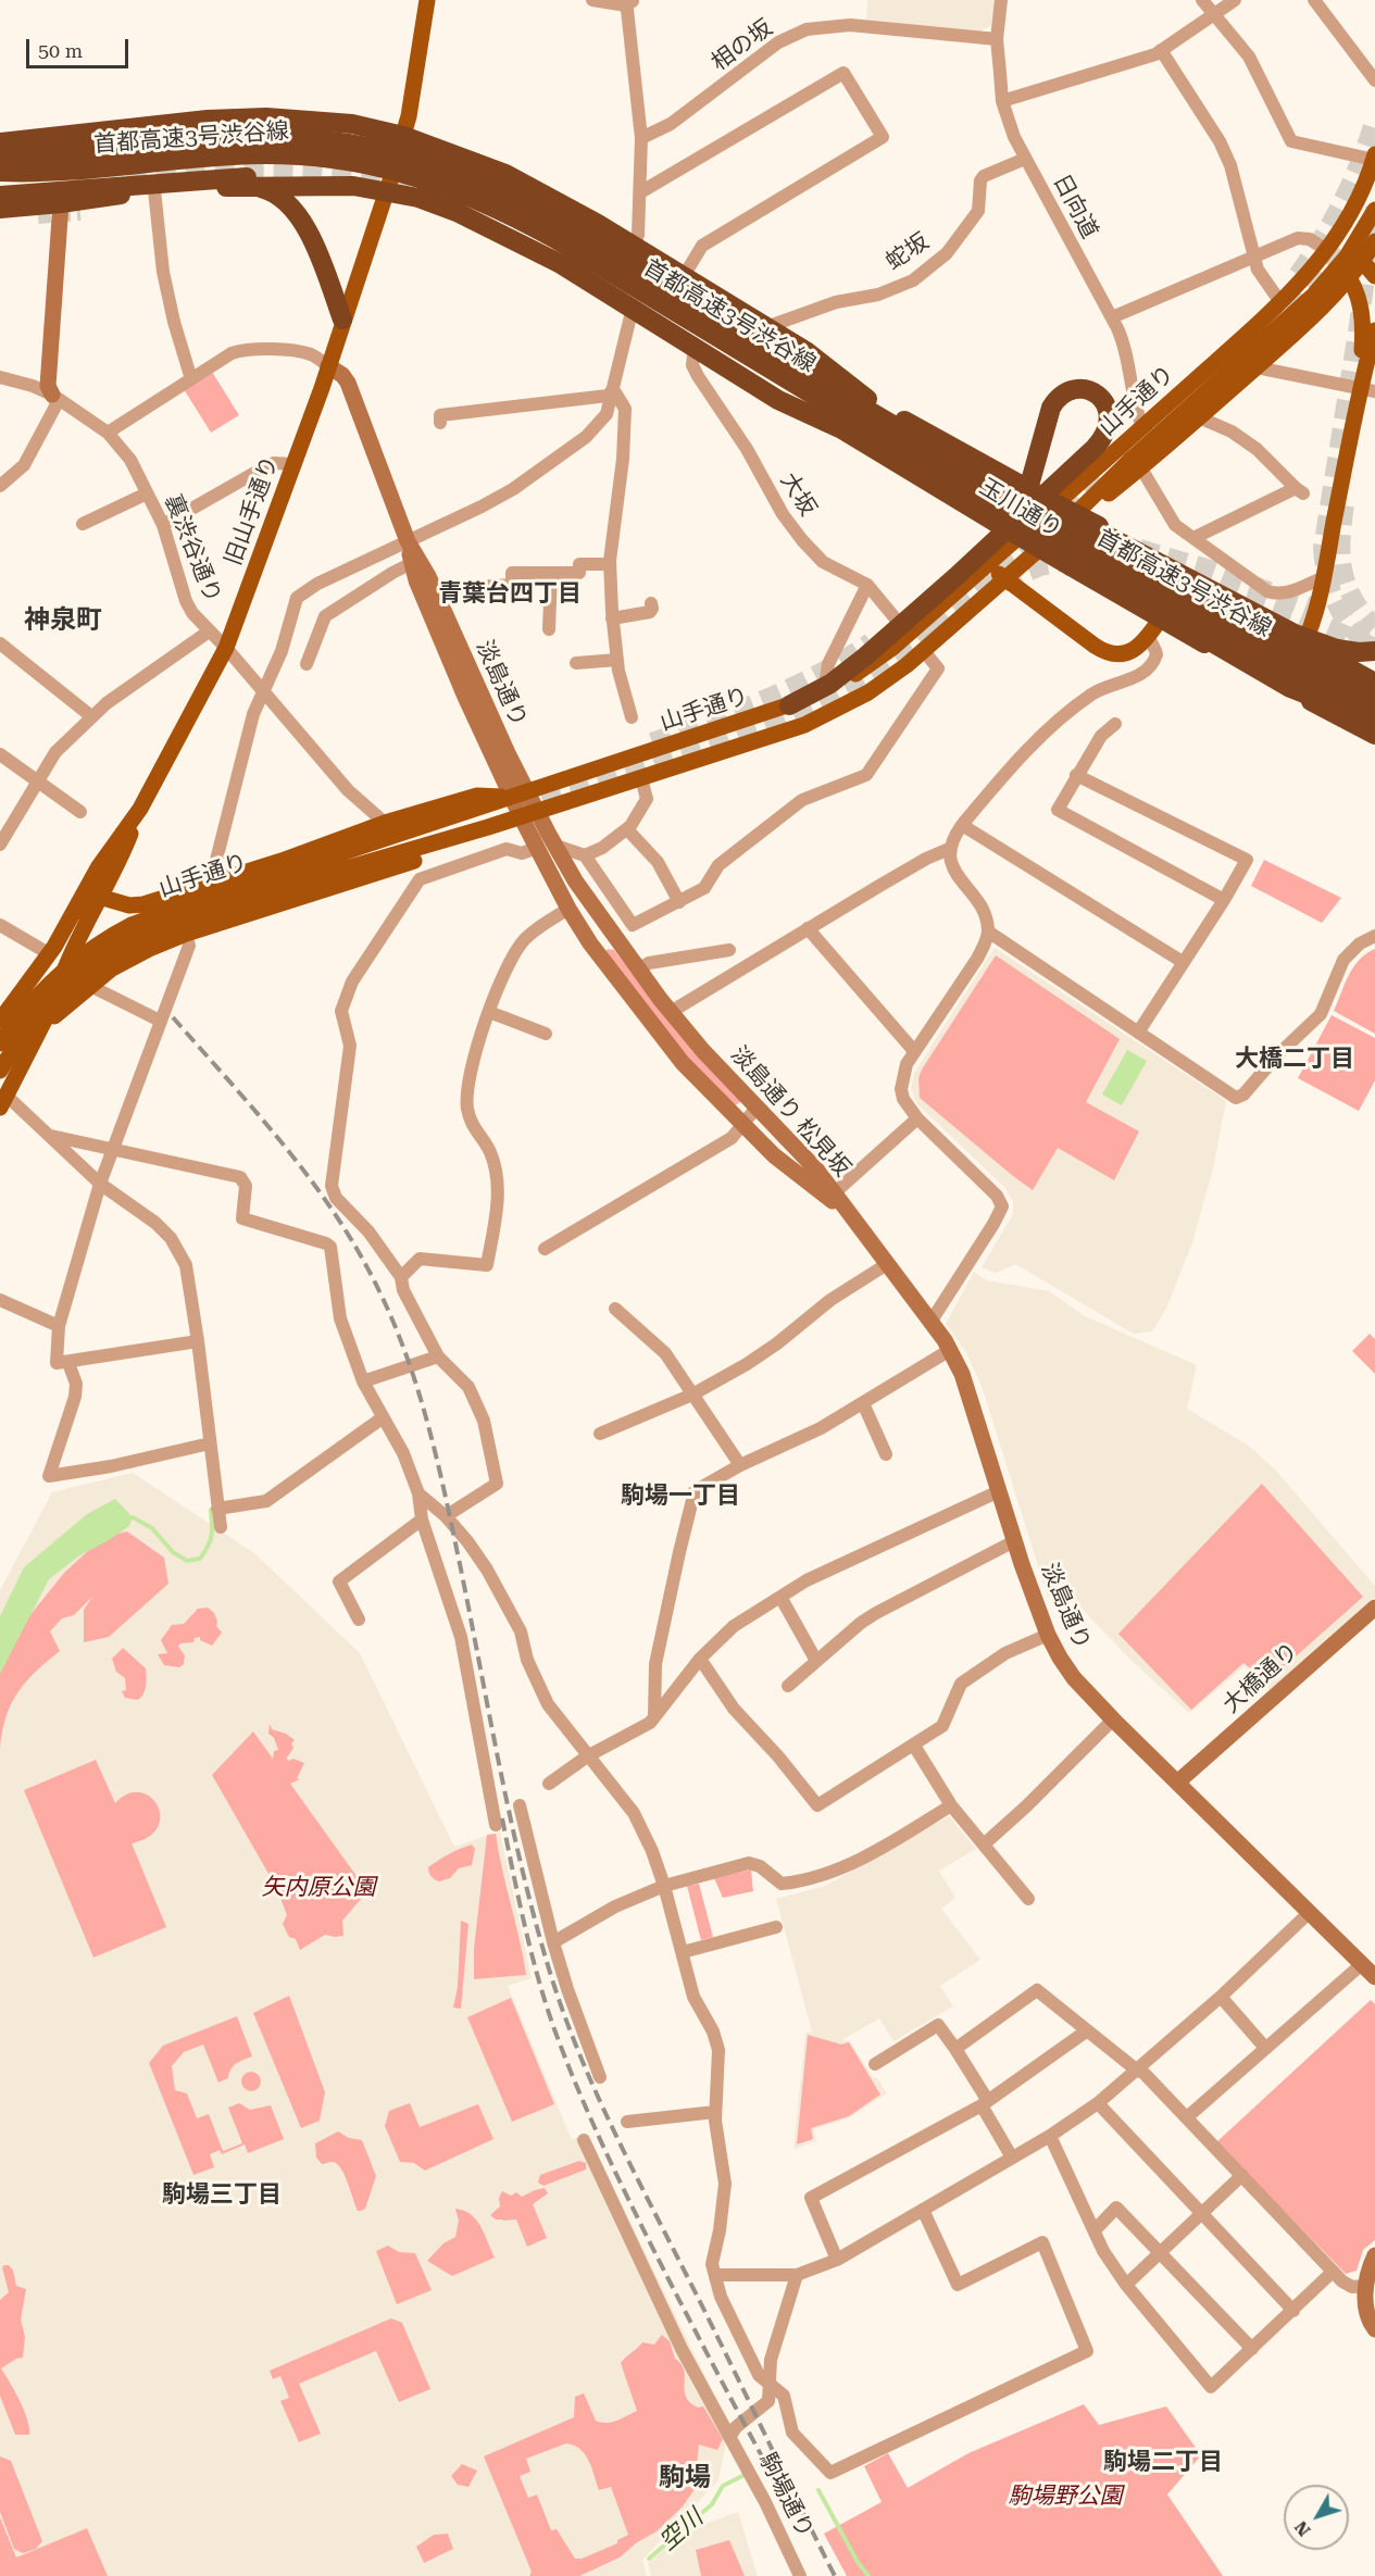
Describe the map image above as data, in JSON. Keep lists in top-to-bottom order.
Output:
{
  "streets": {
    "highway": ["首都高速3号渋谷線", "玉川通り"],
    "main road": [
      "山手通り",
      "旧山手通り",
      "淡島通り",
      "淡島通り 松見坂",
      "大橋通り"
    ],
    "street": [
      "相の坂",
      "日向道",
      "蛇坂",
      "大坂",
      "裏渋谷通り",
      "駒場通り"
    ]
  },
  "crossings": [
    ["相の坂", "日向道"],
    ["日向道", "蛇坂"],
    ["日向道", "山手通り"],
    ["山手通り", "大坂"],
    ["山手通り", "淡島通り"],
    ["山手通り", "淡島通り 松見坂"],
    ["旧山手通り", "裏渋谷通り"],
    ["旧山手通り", "淡島通り"],
    ["淡島通り", "淡島通り 松見坂"],
    ["淡島通り", "大橋通り"]
  ],
  "districts": [
    "青葉台四丁目",
    "神泉町",
    "大橋二丁目",
    "駒場一丁目",
    "駒場三丁目",
    "駒場二丁目",
    "駒場"
  ],
  "water": ["空川"],
  "parks": ["矢内原公園", "駒場野公園"],
  "scale_bar": "50 m",
  "north": "bottom left"
}
